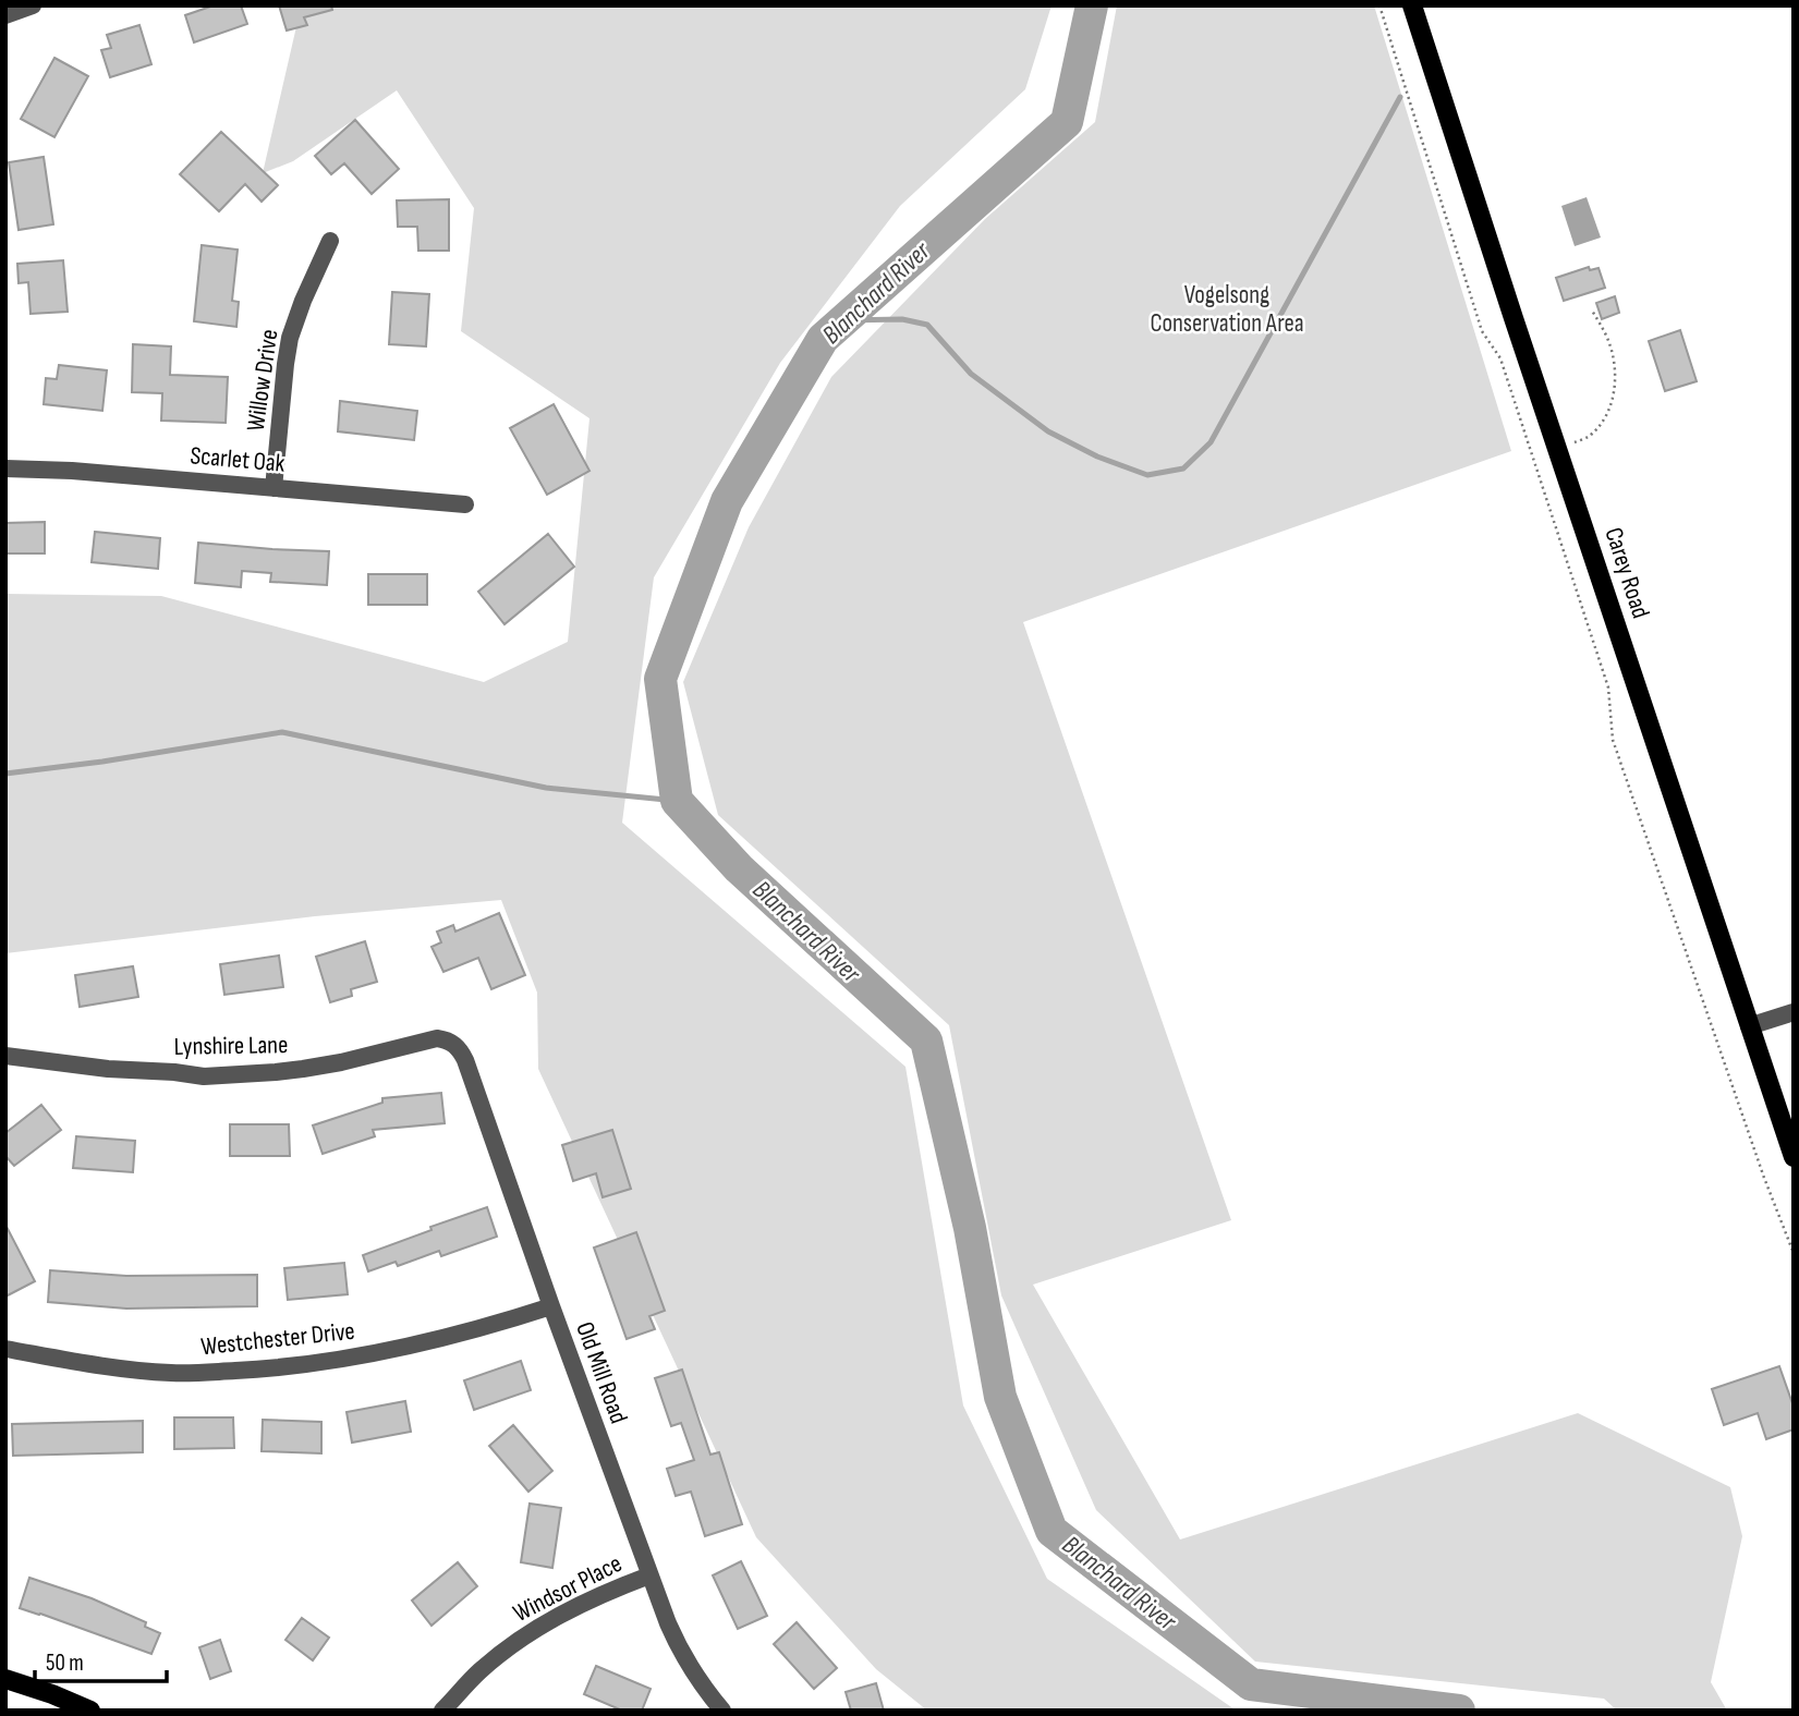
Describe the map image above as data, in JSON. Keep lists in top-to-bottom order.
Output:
{
  "streets": {
    "main road": ["Carey Road"],
    "street": [
      "Willow Drive",
      "Scarlet Oak",
      "Lynshire Lane",
      "Westchester Drive",
      "Old Mill Road",
      "Windsor Place"
    ]
  },
  "crossings": [
    ["Willow Drive", "Scarlet Oak"],
    ["Lynshire Lane", "Old Mill Road"],
    ["Westchester Drive", "Old Mill Road"],
    ["Old Mill Road", "Windsor Place"]
  ],
  "water": ["Blanchard River"],
  "parks": ["Vogelsong Conservation Area"],
  "scale_bar": "50 m"
}
